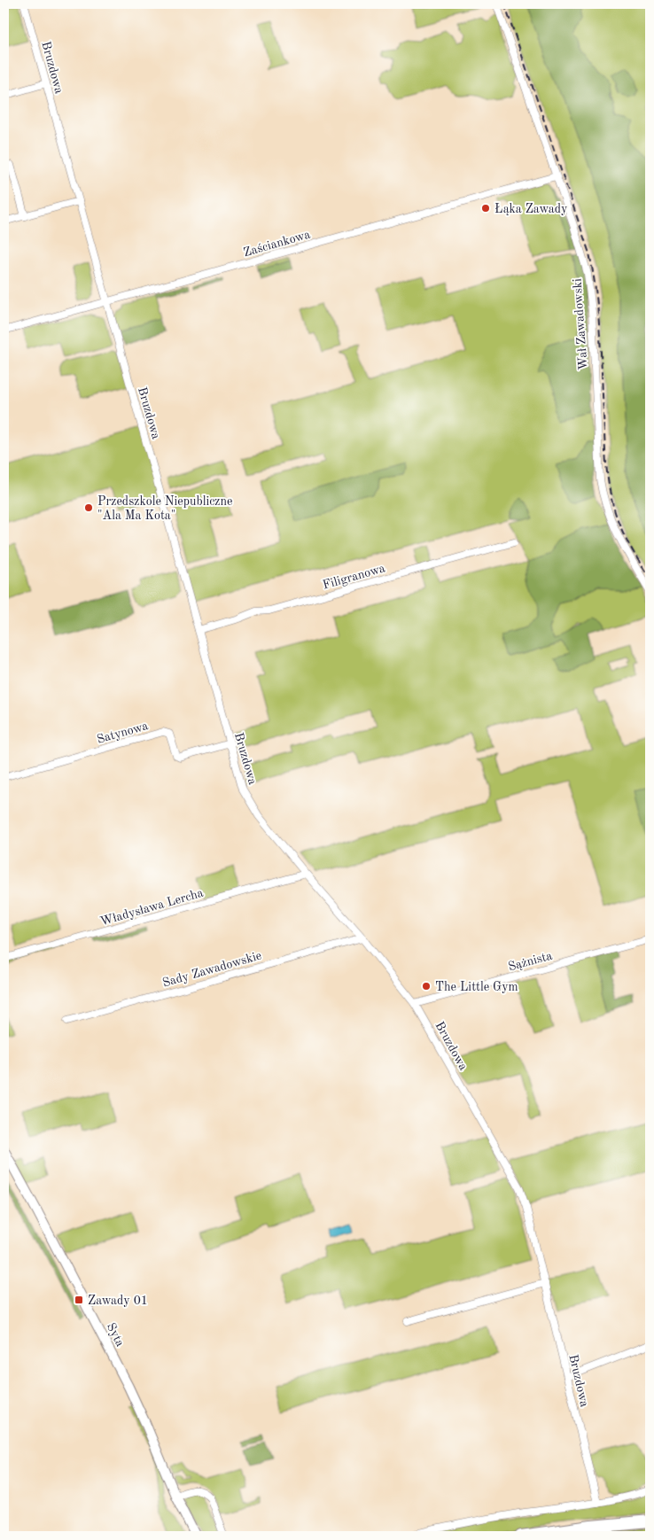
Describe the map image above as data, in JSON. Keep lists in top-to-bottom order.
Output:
{
  "streets": {
    "street": [
      "Bruzdowa",
      "Zaściankowa",
      "Wał Zawadowski",
      "Filigranowa",
      "Satynowa",
      "Władysława Lercha",
      "Sążnista",
      "Sady Zawadowskie",
      "Syta"
    ]
  },
  "crossings": [
    ["Bruzdowa", "Zaściankowa"],
    ["Bruzdowa", "Filigranowa"],
    ["Bruzdowa", "Satynowa"],
    ["Bruzdowa", "Władysława Lercha"],
    ["Bruzdowa", "Sążnista"],
    ["Bruzdowa", "Sady Zawadowskie"],
    ["Zaściankowa", "Wał Zawadowski"]
  ],
  "places": {
    "other": ["Łąka Zawady", "Przedszkole Niepubliczne \"Ala Ma Kota\"", "The Little Gym"],
    "transit": ["Zawady 01"]
  }
}
